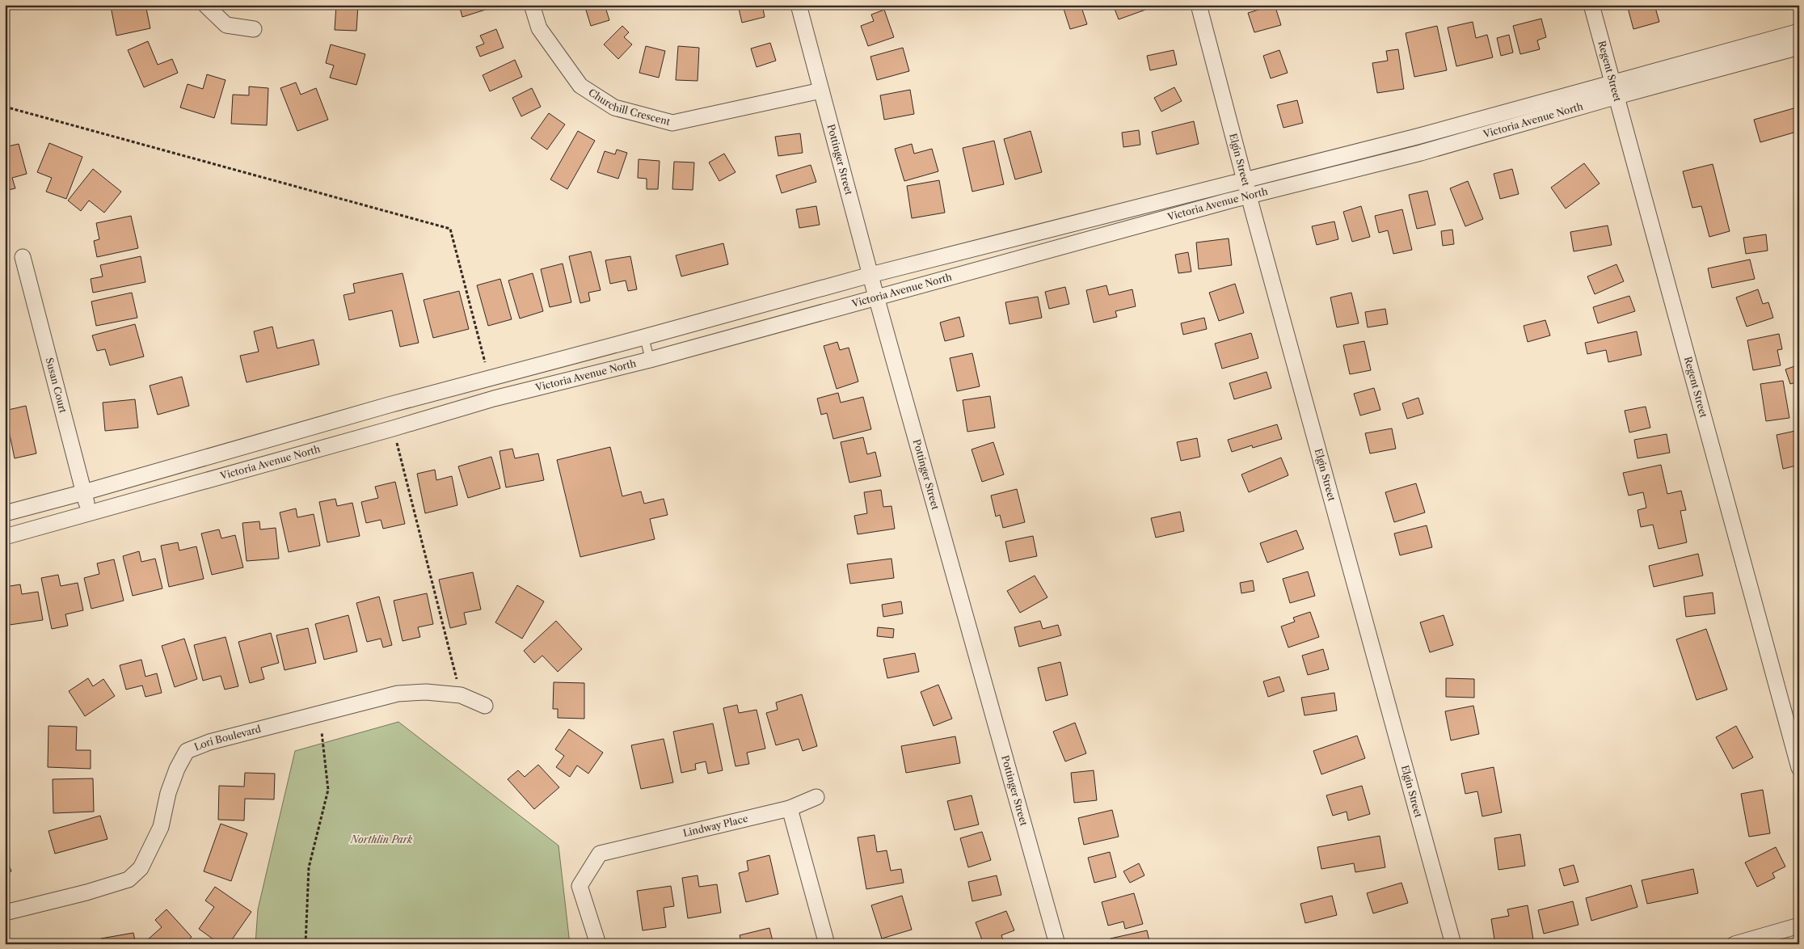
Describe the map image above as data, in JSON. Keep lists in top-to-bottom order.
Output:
{
  "streets": {
    "street": [
      "Regent Street",
      "Churchill Crescent",
      "Victoria Avenue North",
      "Pottinger Street",
      "Elgin Street",
      "Susan Court",
      "Lori Boulevard",
      "Lindway Place"
    ]
  },
  "crossings": [
    ["Regent Street", "Victoria Avenue North"],
    ["Churchill Crescent", "Pottinger Street"],
    ["Victoria Avenue North", "Pottinger Street"],
    ["Victoria Avenue North", "Elgin Street"],
    ["Victoria Avenue North", "Susan Court"]
  ],
  "parks": ["Northlin Park"]
}
